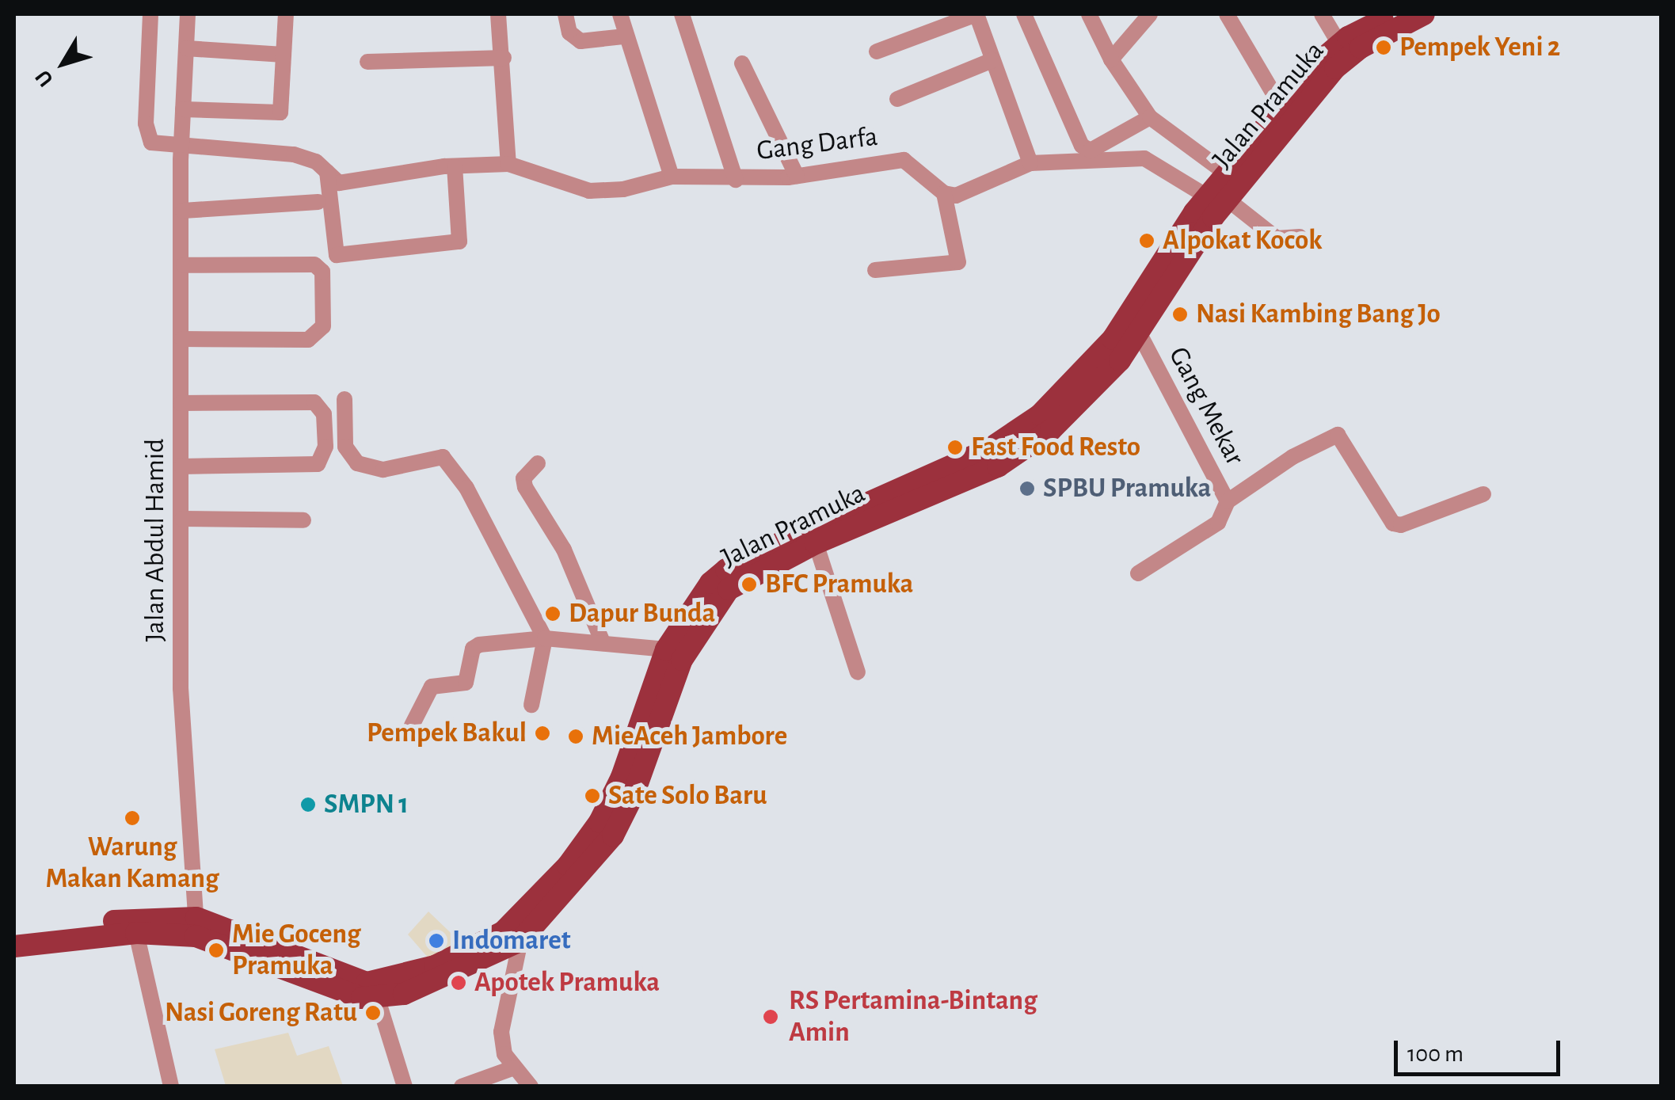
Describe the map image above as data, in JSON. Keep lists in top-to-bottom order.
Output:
{
  "streets": {
    "main road": ["Jalan Pramuka"],
    "street": ["Gang Darfa", "Gang Mekar", "Jalan Abdul Hamid"]
  },
  "crossings": [
    ["Jalan Pramuka", "Gang Mekar"],
    ["Jalan Pramuka", "Jalan Abdul Hamid"]
  ],
  "places": [
    "Pempek Yeni 2",
    "Alpokat Kocok",
    "Nasi Kambing Bang Jo",
    "Fast Food Resto",
    "SPBU Pramuka",
    "BFC Pramuka",
    "Dapur Bunda",
    "Pempek Bakul",
    "MieAceh Jambore",
    "Sate Solo Baru",
    "SMPN 1",
    "Warung Makan Kamang",
    "Indomaret",
    "Mie Goceng Pramuka",
    "Apotek Pramuka",
    "Nasi Goreng Ratu",
    "RS Pertamina-Bintang Amin"
  ],
  "scale_bar": "100 m",
  "north": "bottom left"
}
